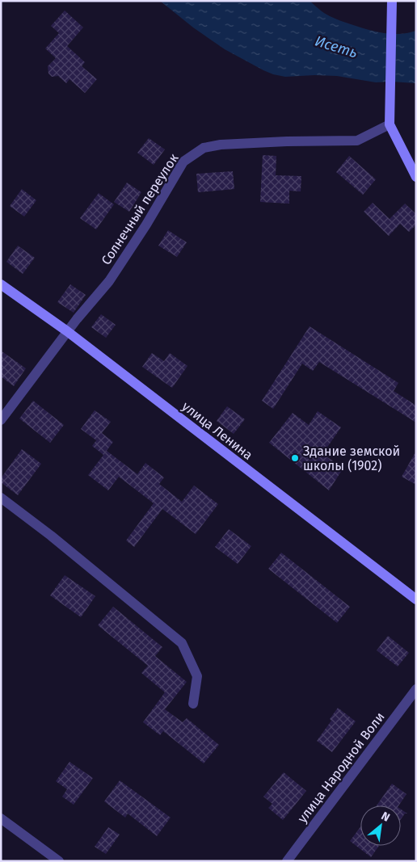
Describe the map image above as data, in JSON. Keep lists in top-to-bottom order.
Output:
{
  "streets": {
    "street": ["Солнечный переулок", "улица Ленина", "улица Народной Воли"]
  },
  "crossings": [
    ["Солнечный переулок", "улица Ленина"]
  ],
  "water": ["Исеть"],
  "places": ["Здание земской школы (1902)"],
  "north": "top right"
}
